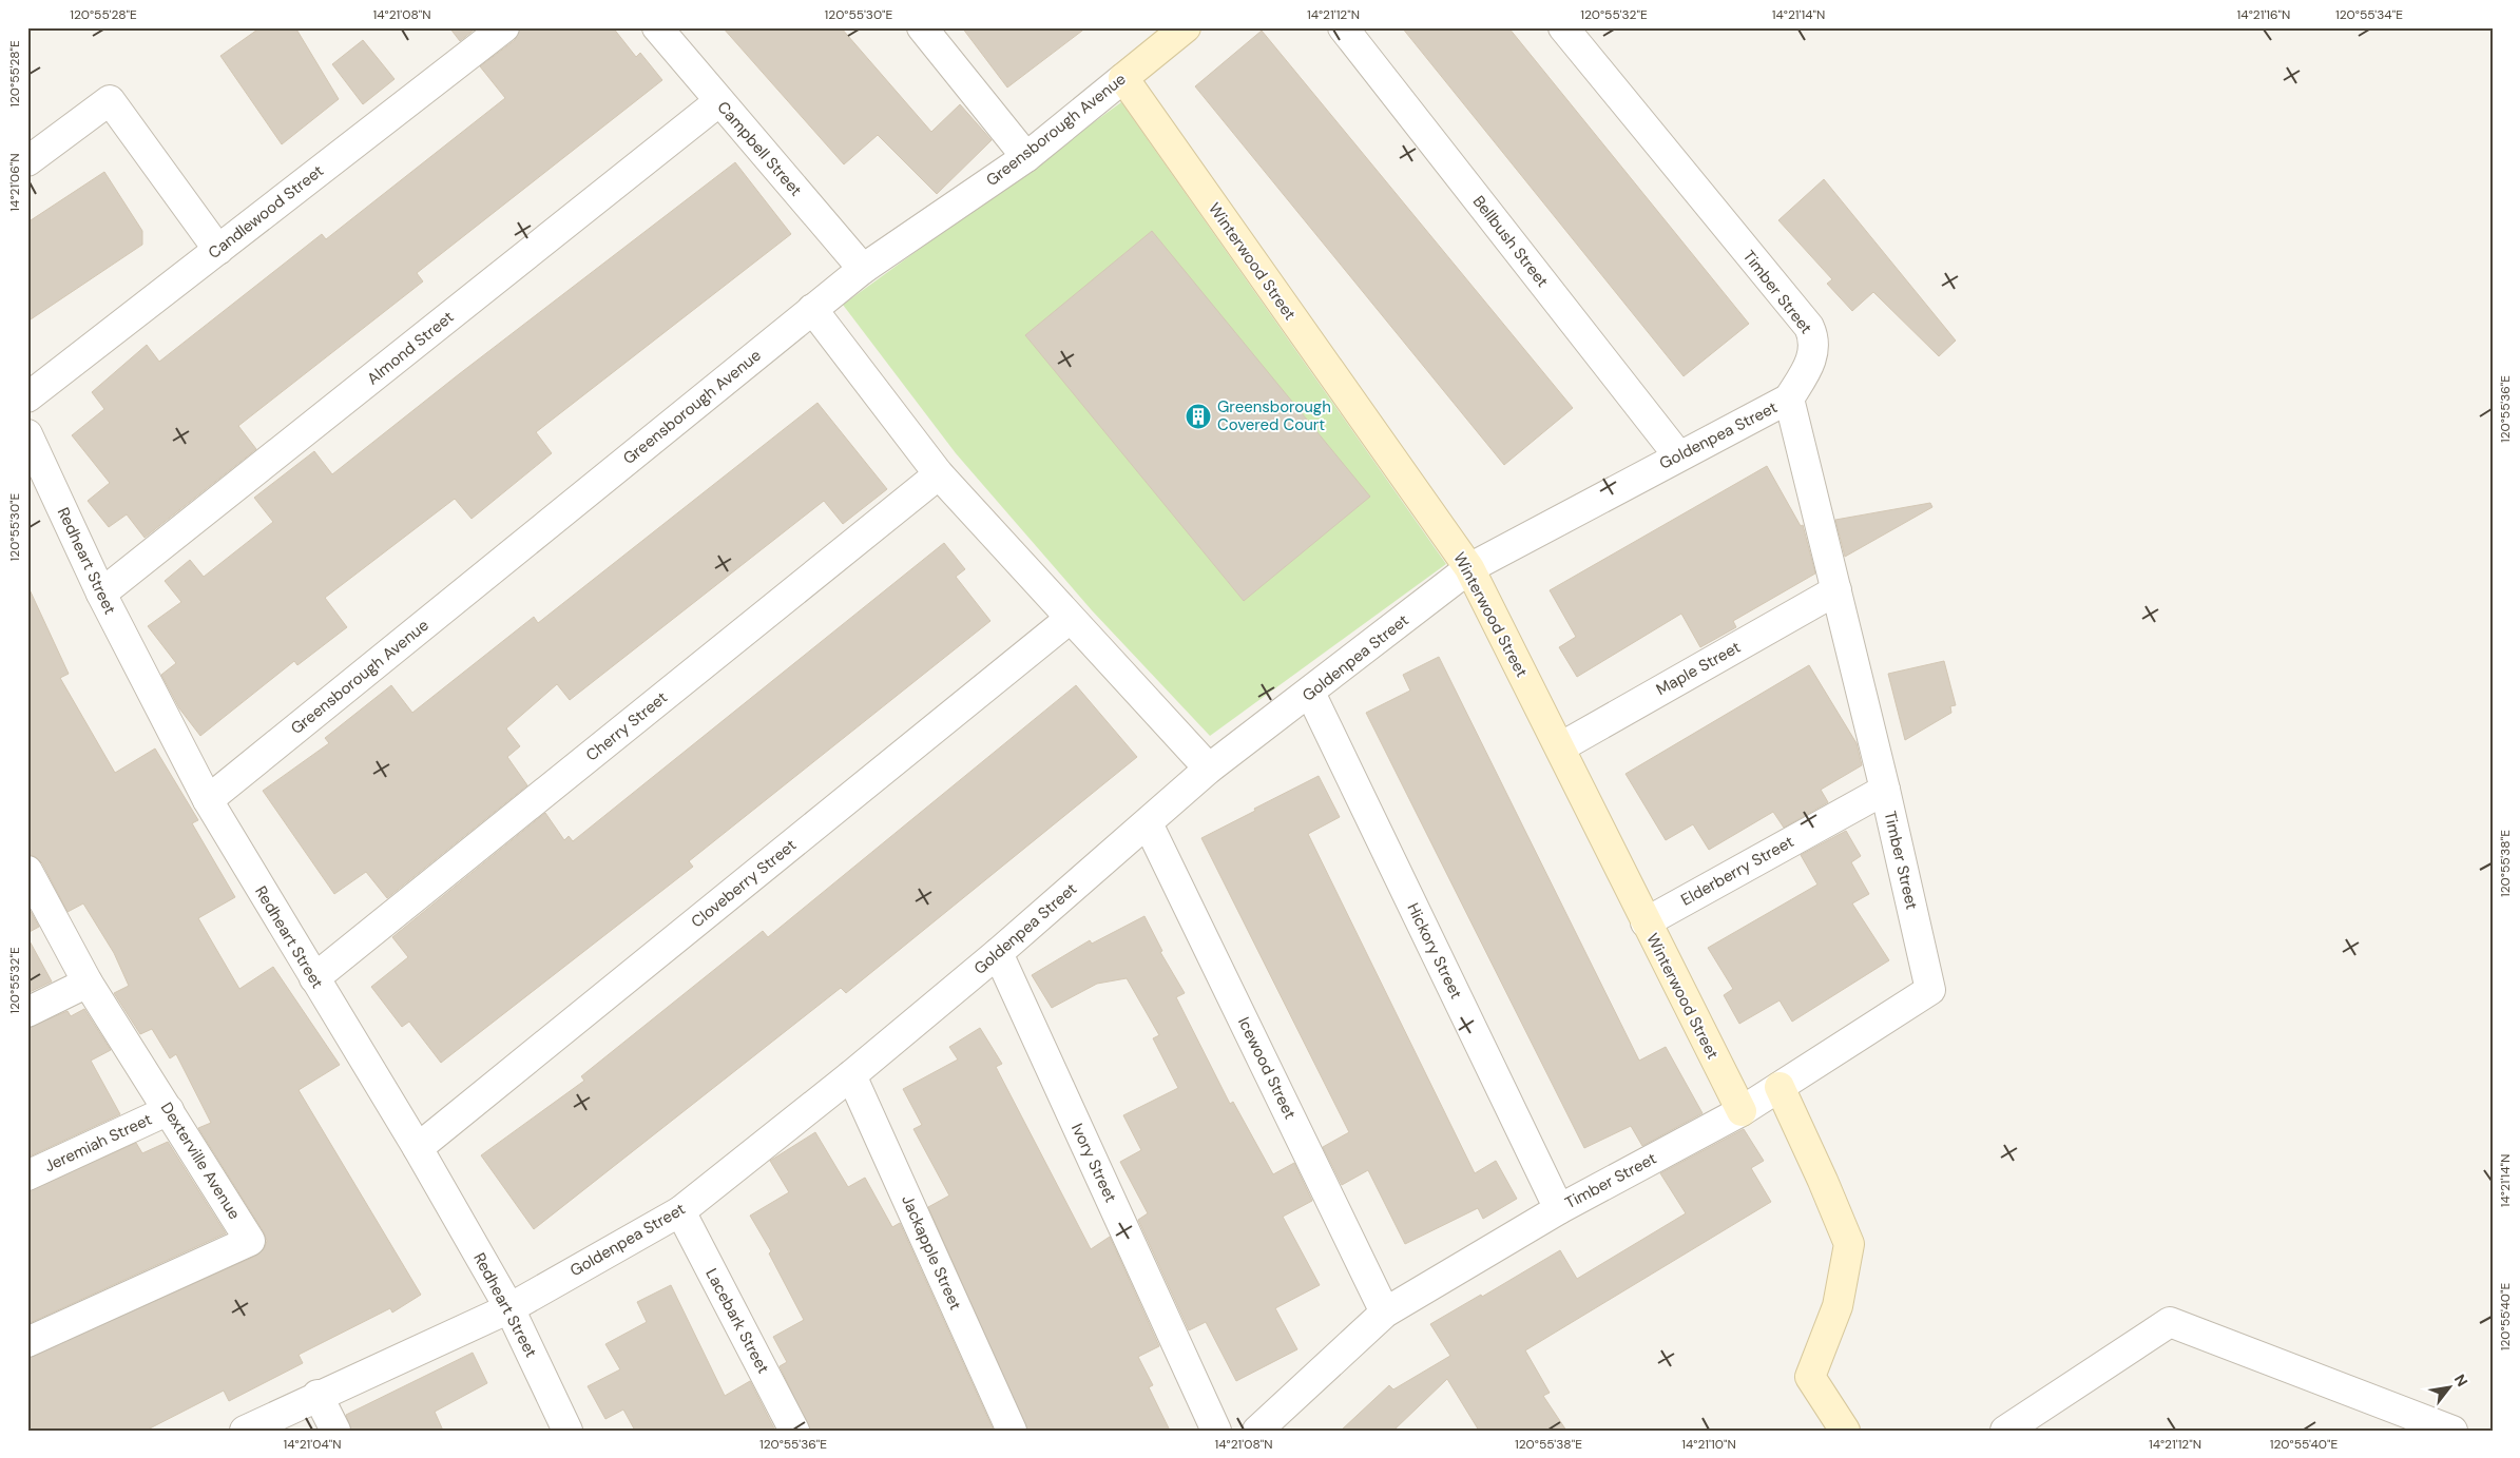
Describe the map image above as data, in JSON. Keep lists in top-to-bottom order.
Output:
{
  "streets": {
    "street": [
      "Greensborough Avenue",
      "Campbell Street",
      "Candlewood Street",
      "Bellbush Street",
      "Winterwood Street",
      "Timber Street",
      "Almond Street",
      "Goldenpea Street",
      "Redheart Street",
      "Maple Street",
      "Cherry Street",
      "Elderberry Street",
      "Cloveberry Street",
      "Hickory Street",
      "Icewood Street",
      "Jeremiah Street",
      "Dexterville Avenue",
      "Ivory Street",
      "Jackapple Street",
      "Lacebark Street"
    ]
  },
  "crossings": [
    ["Greensborough Avenue", "Campbell Street"],
    ["Greensborough Avenue", "Winterwood Street"],
    ["Greensborough Avenue", "Redheart Street"],
    ["Campbell Street", "Almond Street"],
    ["Bellbush Street", "Goldenpea Street"],
    ["Winterwood Street", "Timber Street"],
    ["Winterwood Street", "Goldenpea Street"],
    ["Winterwood Street", "Maple Street"],
    ["Winterwood Street", "Elderberry Street"],
    ["Timber Street", "Goldenpea Street"],
    ["Timber Street", "Maple Street"],
    ["Timber Street", "Elderberry Street"],
    ["Timber Street", "Hickory Street"],
    ["Timber Street", "Icewood Street"],
    ["Almond Street", "Redheart Street"],
    ["Goldenpea Street", "Redheart Street"],
    ["Goldenpea Street", "Hickory Street"],
    ["Goldenpea Street", "Icewood Street"],
    ["Goldenpea Street", "Ivory Street"],
    ["Goldenpea Street", "Jackapple Street"],
    ["Goldenpea Street", "Lacebark Street"],
    ["Redheart Street", "Cherry Street"],
    ["Redheart Street", "Cloveberry Street"],
    ["Jeremiah Street", "Dexterville Avenue"]
  ],
  "places": {
    "building": ["Greensborough Covered Court"]
  },
  "north": "top right",
  "coordinates": [
    "120°55'28\"E",
    "14°21'08\"N",
    "120°55'30\"E",
    "14°21'12\"N",
    "120°55'32\"E",
    "14°21'14\"N",
    "14°21'16\"N",
    "120°55'34\"E",
    "14°21'06\"N",
    "120°55'36\"E",
    "120°55'38\"E",
    "120°55'40\"E",
    "14°21'04\"N",
    "14°21'10\"N"
  ]
}
